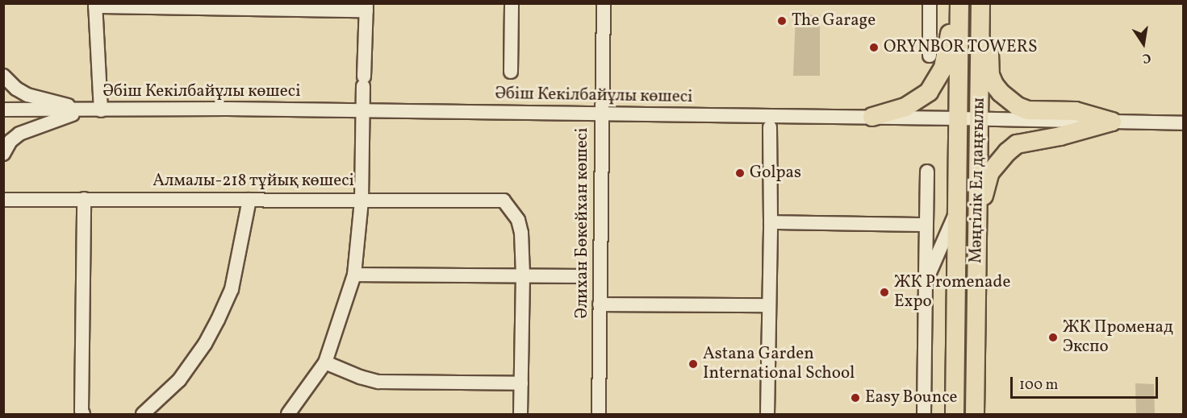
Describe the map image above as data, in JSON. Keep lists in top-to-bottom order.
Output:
{
  "streets": {
    "main road": ["Мәңгілік Ел даңғылы"],
    "street": ["Әбіш Кекілбайұлы көшесі", "Алмалы-218 тұйық көшесі", "Әлихан Бөкейхан көшесі"]
  },
  "crossings": [
    ["Әбіш Кекілбайұлы көшесі", "Мәңгілік Ел даңғылы"],
    ["Әбіш Кекілбайұлы көшесі", "Әлихан Бөкейхан көшесі"]
  ],
  "places": [
    "The Garage",
    "ORYNBOR TOWERS",
    "Golpas",
    "ЖК Promenade Expo",
    "ЖК Променад Экспо",
    "Astana Garden International School",
    "Easy Bounce"
  ],
  "scale_bar": "100 m",
  "north": "bottom"
}
